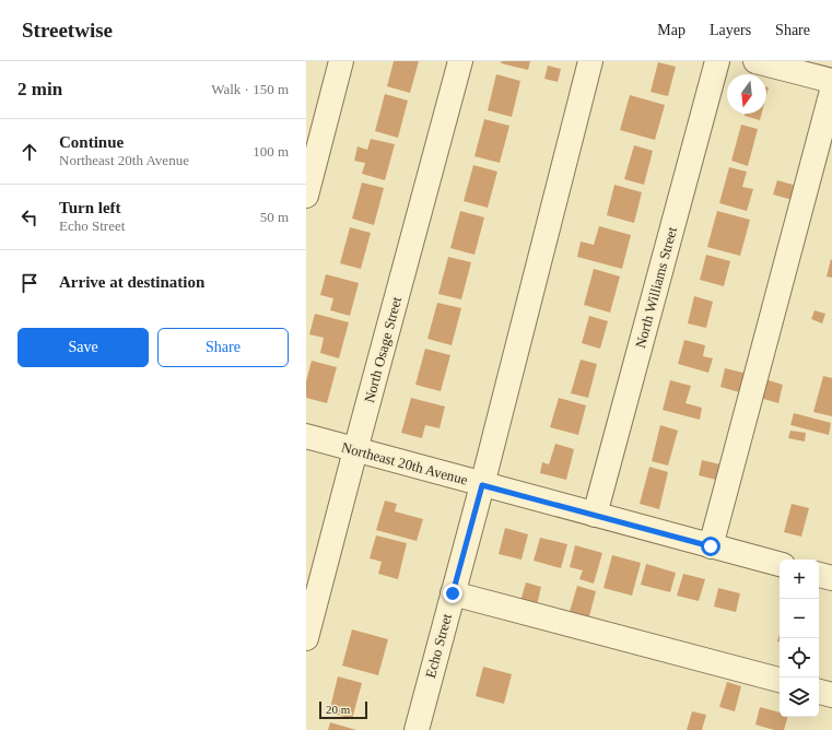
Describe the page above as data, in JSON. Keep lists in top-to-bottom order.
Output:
{
  "streets": {
    "street": [
      "North Williams Street",
      "North Osage Street",
      "Northeast 20th Avenue",
      "Echo Street"
    ]
  },
  "crossings": [
    ["North Williams Street", "Northeast 20th Avenue"],
    ["North Osage Street", "Northeast 20th Avenue"],
    ["Northeast 20th Avenue", "Echo Street"]
  ],
  "scale_bar": "20 m",
  "north": "bottom",
  "page": {
    "header": "Streetwise",
    "nav": ["Map", "Layers", "Share"],
    "heading": ["2 min", "Walk · 150 m"],
    "list": [
      ["Continue", "Northeast 20th Avenue", "100 m"],
      ["Turn left", "Echo Street", "50 m"],
      "Arrive at destination"
    ],
    "buttons": ["Save", "Share"],
    "map_buttons": ["+", "−"],
    "scale": "20 m"
  }
}
